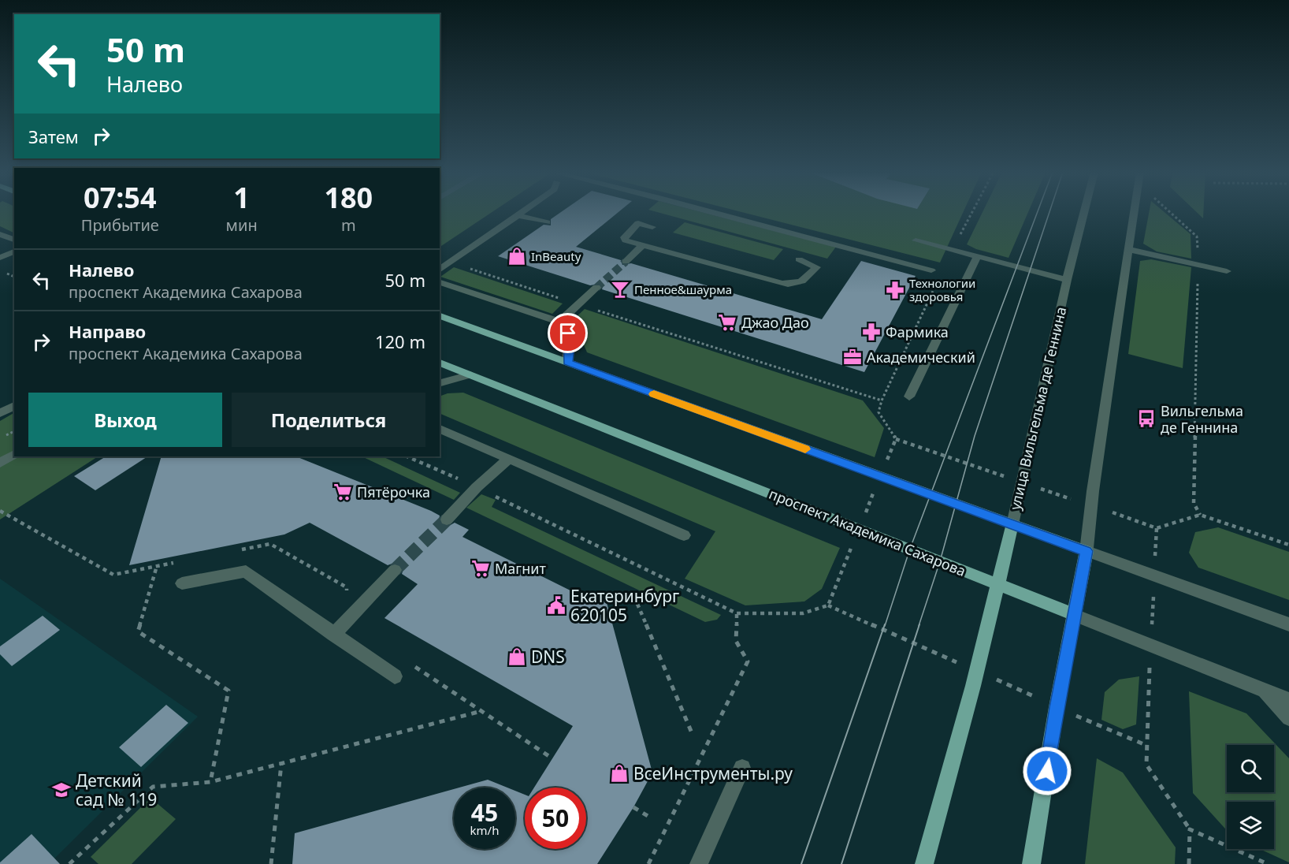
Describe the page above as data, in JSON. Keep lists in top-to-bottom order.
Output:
{
  "streets": {
    "main road": ["улица Вильгельма де Геннина", "проспект Академика Сахарова"]
  },
  "crossings": [
    ["улица Вильгельма де Геннина", "проспект Академика Сахарова"]
  ],
  "places": {
    "shop": ["InBeauty", "DNS", "ВсеИнструменты.ру"],
    "bar": ["Пенное&шаурма"],
    "pharmacy": ["Технологии здоровья", "Фармика"],
    "supermarket": ["Джао Дао", "Пятёрочка", "Магнит"],
    "office": ["Академический"],
    "bus stop": ["Вильгельма де Геннина"],
    "public building": ["Екатеринбург 620105"],
    "school or university": ["Детский сад № 119"]
  },
  "page": {
    "turn": ["50 m", "Налево"],
    "then": "Затем",
    "eta": [
      "07:54",
      "Прибытие",
      "1",
      "мин",
      "180",
      "m"
    ],
    "list": [
      {
        "name": "Налево",
        "note": "проспект Академика Сахарова",
        "value": "50 m"
      },
      {
        "name": "Направо",
        "note": "проспект Академика Сахарова",
        "value": "120 m"
      }
    ],
    "buttons": ["Выход", "Поделиться"],
    "speed": "45 km/h",
    "limit": "50"
  }
}
